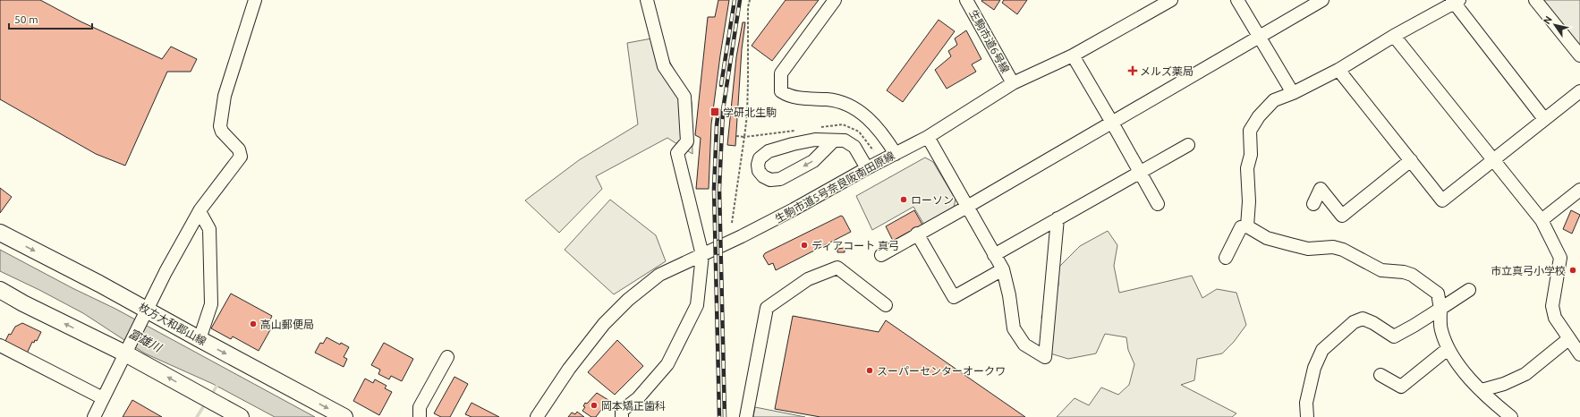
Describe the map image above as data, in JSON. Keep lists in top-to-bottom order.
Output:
{
  "streets": {
    "main road": ["枚方大和郡山線"],
    "street": ["生駒市道6号線", "生駒市道5号奈良阪南田原線"]
  },
  "crossings": [
    ["生駒市道6号線", "生駒市道5号奈良阪南田原線"]
  ],
  "water": ["富雄川"],
  "places": {
    "health": ["メルズ薬局"],
    "transit": ["学研北生駒"],
    "other": [
      "ローソン",
      "ディアコート 真弓",
      "市立真弓小学校",
      "高山郵便局",
      "スーパーセンターオークワ",
      "岡本矯正歯科"
    ]
  },
  "scale_bar": "50 m",
  "north": "top left"
}
